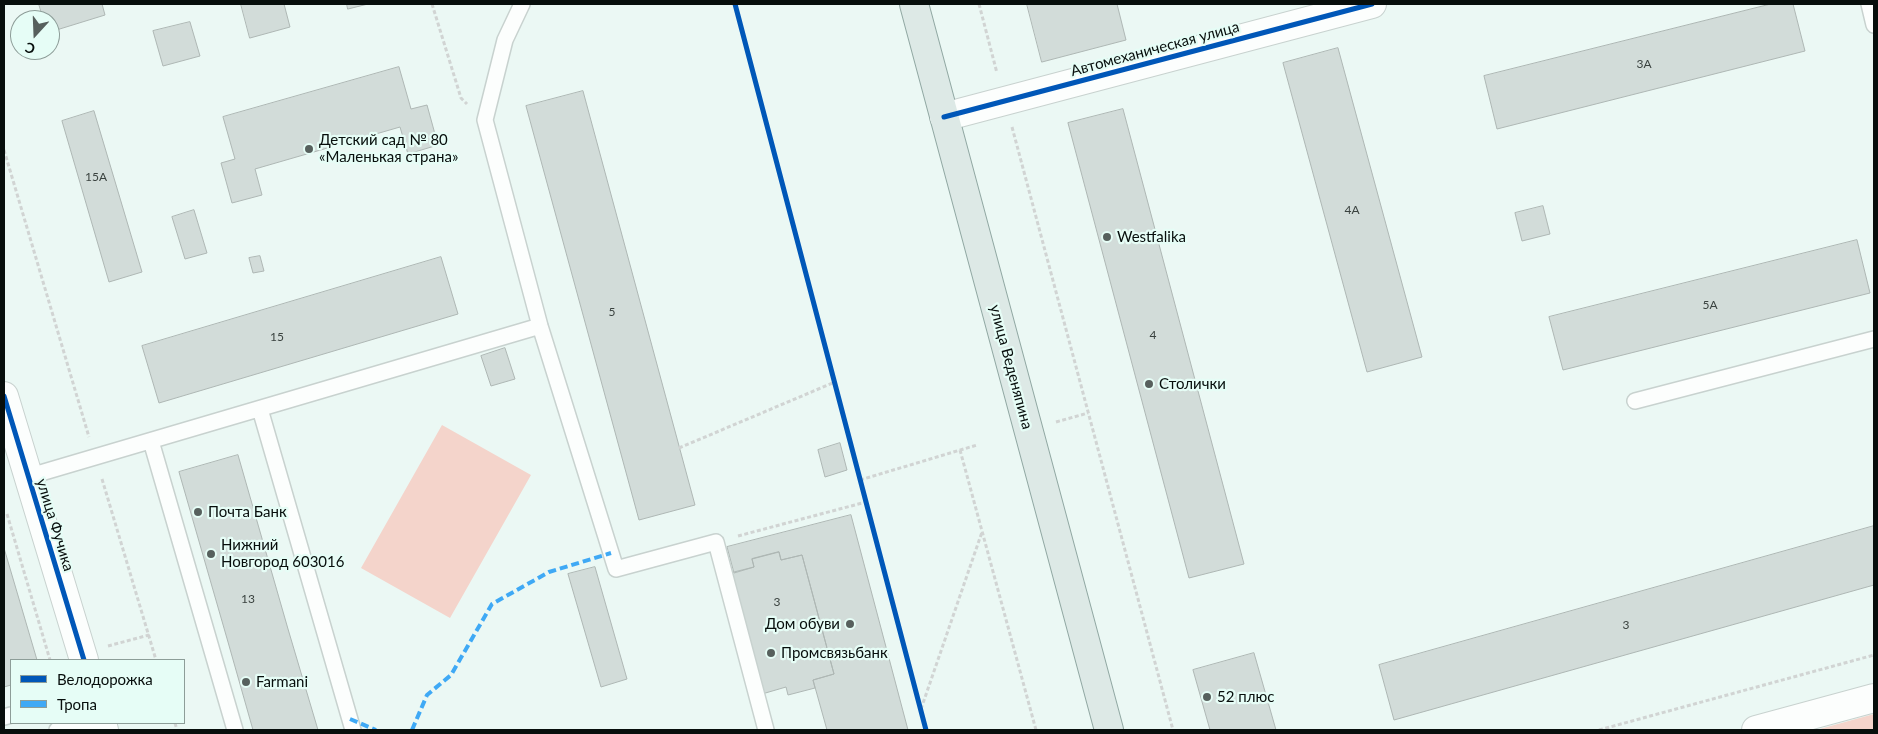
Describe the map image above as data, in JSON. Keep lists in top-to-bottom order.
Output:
{
  "streets": {
    "main road": ["улица Веденяпина"],
    "street": ["Автомеханическая улица", "улица Фучика"]
  },
  "crossings": [
    ["Автомеханическая улица", "улица Веденяпина"]
  ],
  "places": [
    "Детский сад № 80 «Маленькая страна»",
    "Westfalika",
    "Столички",
    "Почта Банк",
    "Нижний Новгород 603016",
    "Дом обуви",
    "Промсвязьбанк",
    "Farmani",
    "52 плюс"
  ],
  "house_numbers": [
    "3А",
    "15А",
    "4А",
    "5А",
    "5",
    "4",
    "15",
    "13",
    "3",
    "3"
  ],
  "legend": ["Велодорожка", "Тропа"],
  "north": "bottom"
}
